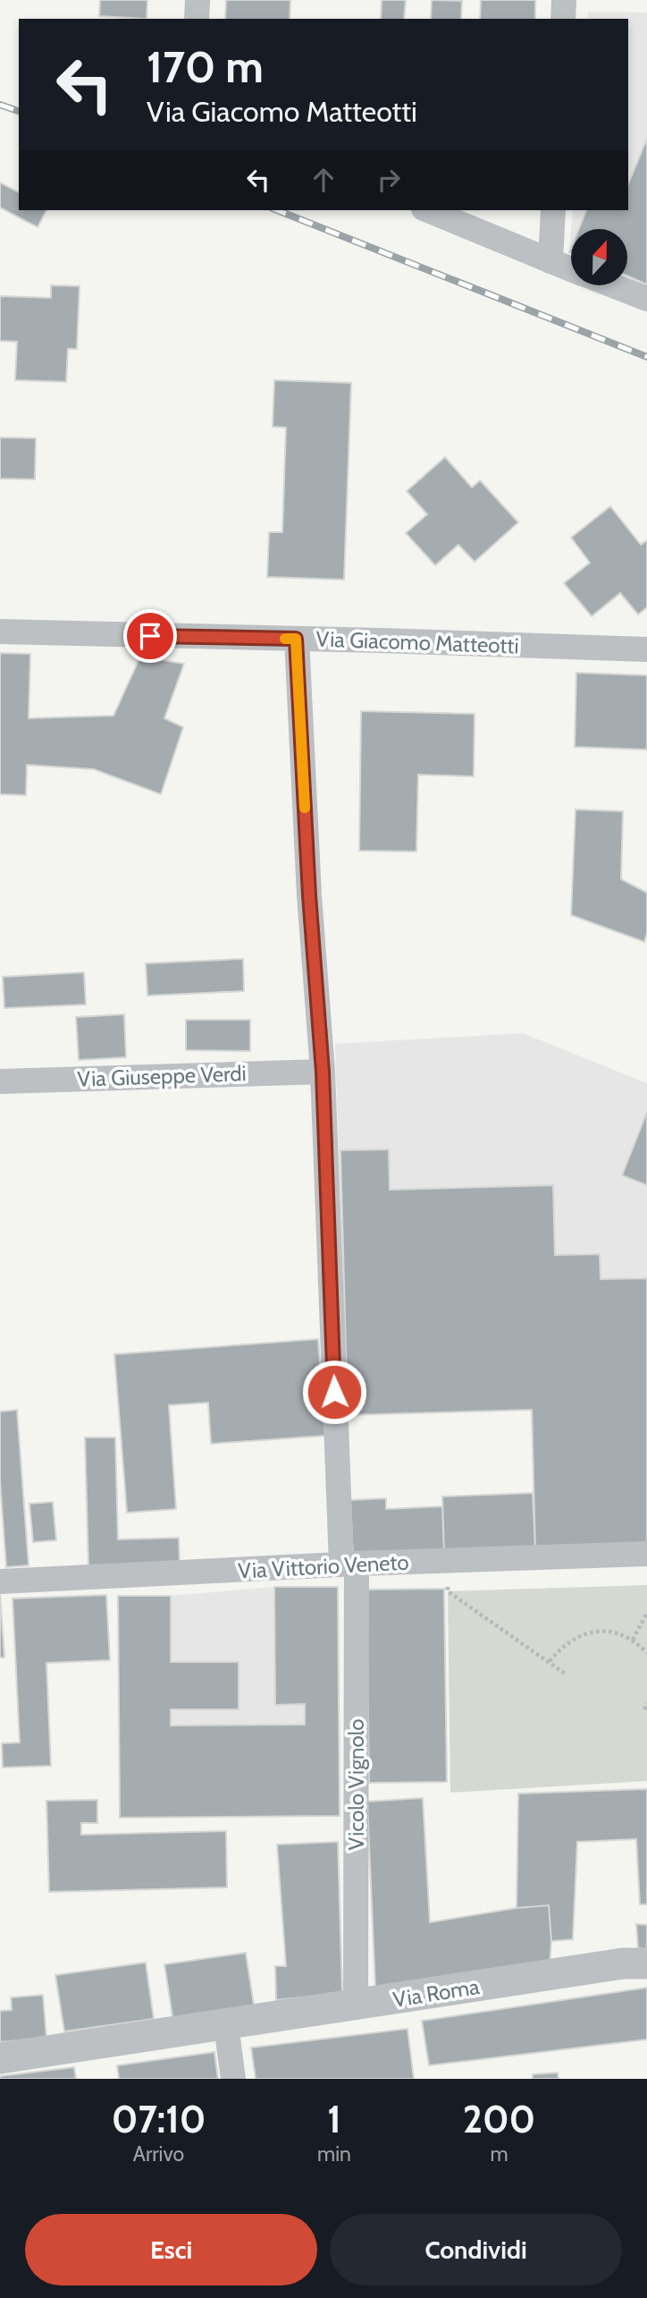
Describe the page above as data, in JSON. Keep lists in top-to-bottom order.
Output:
{
  "streets": {
    "street": [
      "Via Giacomo Matteotti",
      "Via Giuseppe Verdi",
      "Via Vittorio Veneto",
      "Vicolo Vignolo",
      "Via Roma"
    ]
  },
  "crossings": [
    ["Via Giacomo Matteotti", "Vicolo Vignolo"],
    ["Via Giuseppe Verdi", "Vicolo Vignolo"],
    ["Via Vittorio Veneto", "Vicolo Vignolo"],
    ["Vicolo Vignolo", "Via Roma"]
  ],
  "north": "top",
  "page": {
    "turn": ["170 m", "Via Giacomo Matteotti"],
    "eta": [
      "07:10",
      "Arrivo",
      "1",
      "min",
      "200",
      "m"
    ],
    "buttons": ["Esci", "Condividi"]
  }
}
